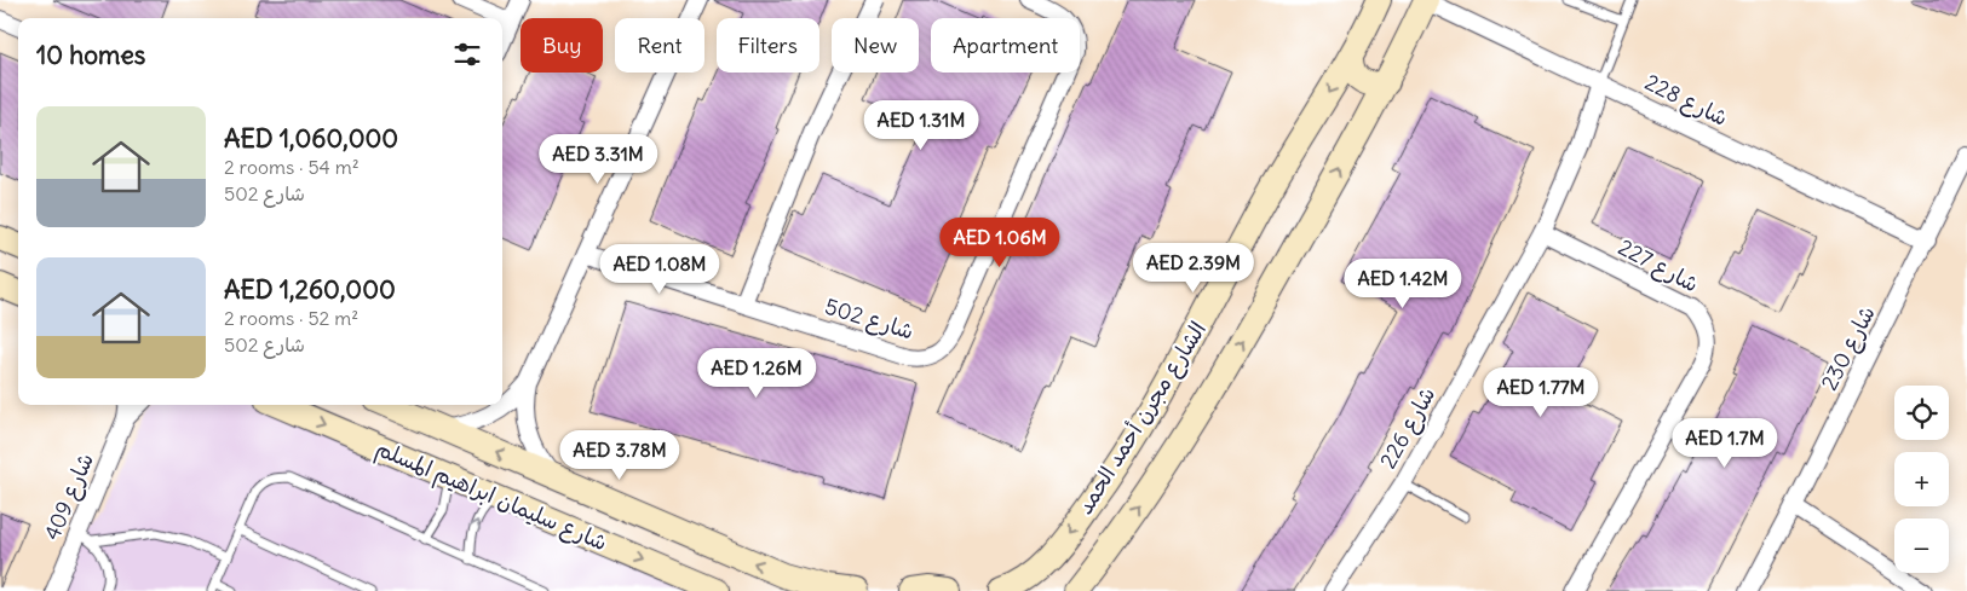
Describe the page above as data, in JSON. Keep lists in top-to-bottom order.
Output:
{
  "streets": {
    "street": [
      "شارع 228",
      "شارع 227",
      "شارع 502",
      "شارع 230",
      "الشارع مجرن أحمد الحمد",
      "شارع 226",
      "شارع سليمان ابراهيم المسلم",
      "شارع 409"
    ]
  },
  "crossings": [
    ["شارع 228", "شارع 230"],
    ["شارع 228", "الشارع مجرن أحمد الحمد"],
    ["شارع 228", "شارع 226"],
    ["شارع 227", "شارع 226"]
  ],
  "page": {
    "chip": [
      "Buy",
      "Rent",
      "Filters",
      "New",
      "Apartment"
    ],
    "heading": "10 homes",
    "list": [
      {
        "name": "AED 1,060,000",
        "note": "2 rooms · 54 m² · شارع 502"
      },
      {
        "name": "AED 1,260,000",
        "note": "2 rooms · 52 m² · شارع 502"
      }
    ],
    "price": [
      "AED 1.31M",
      "AED 3.31M",
      "AED 1.06M",
      "AED 2.39M",
      "AED 1.08M",
      "AED 1.42M",
      "AED 1.26M",
      "AED 1.77M",
      "AED 1.7M",
      "AED 3.78M"
    ],
    "map_buttons": ["+", "−"]
  }
}
